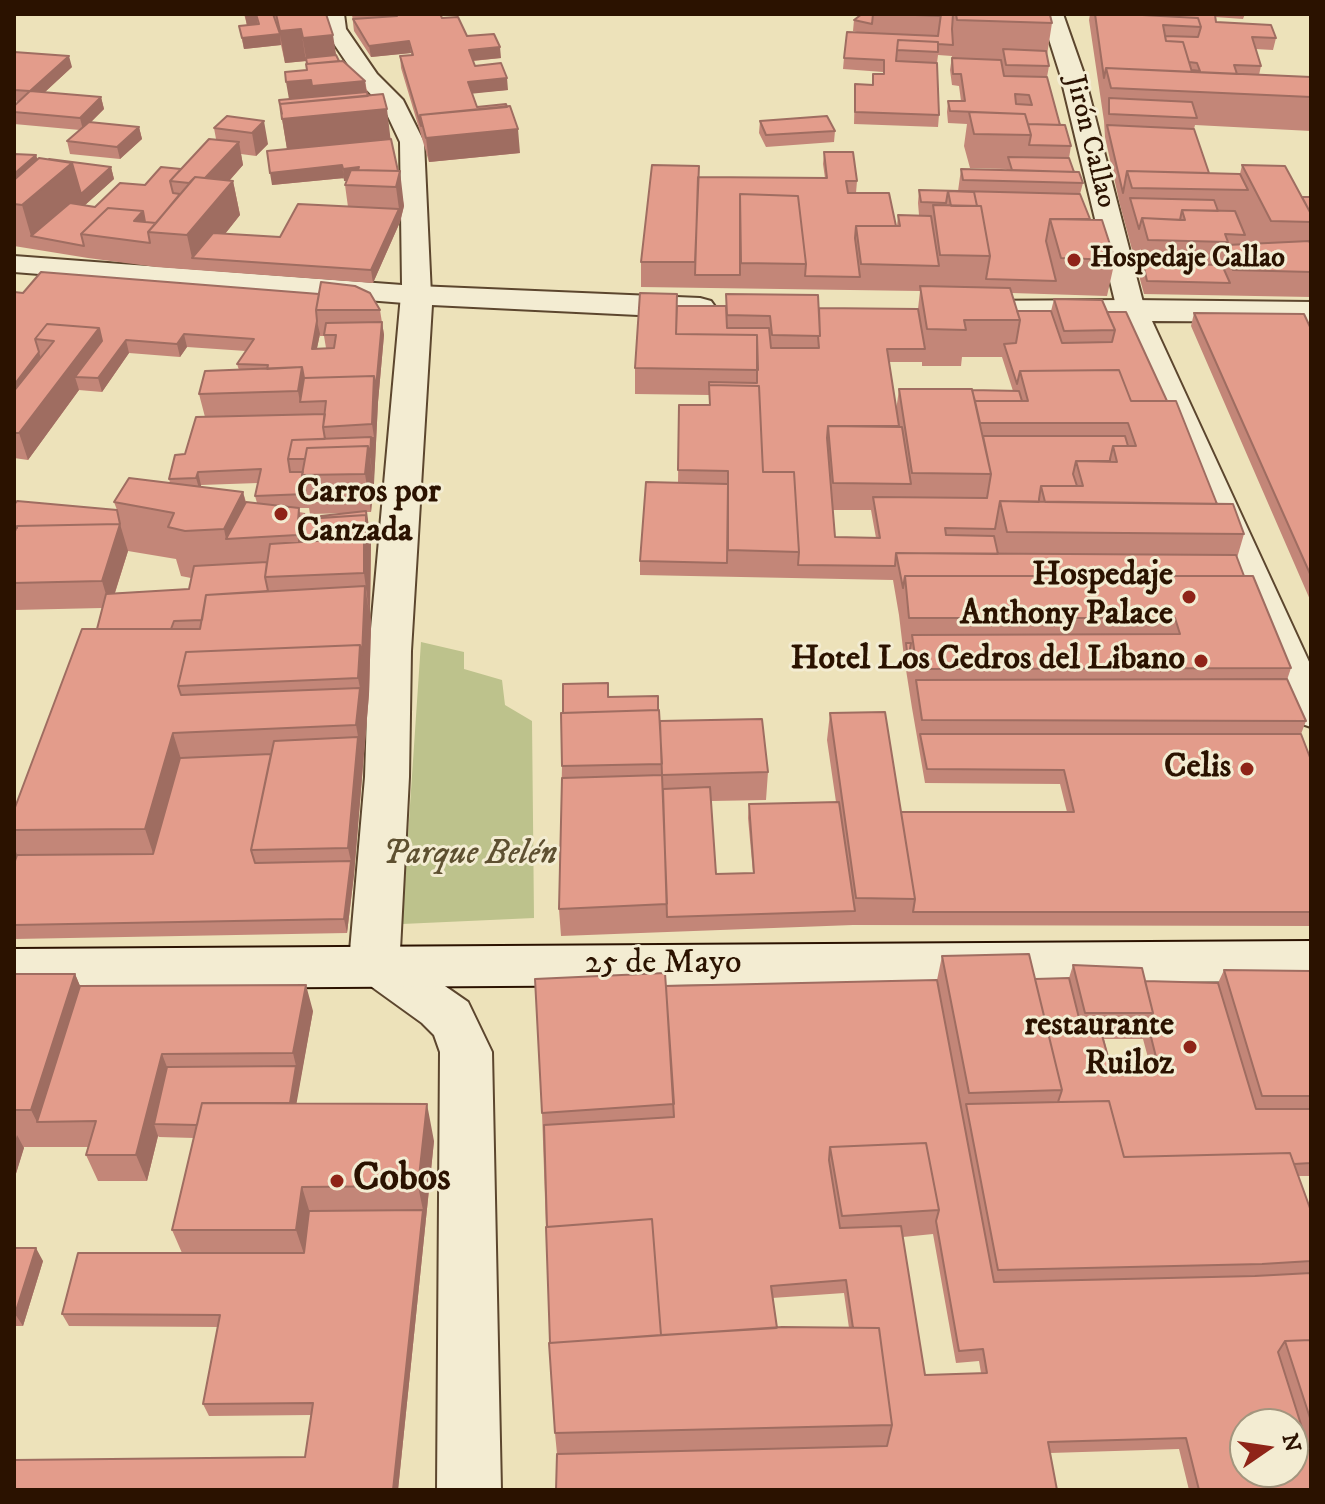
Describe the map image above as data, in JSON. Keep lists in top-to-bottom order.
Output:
{
  "streets": {
    "street": ["Jirón Callao", "25 de Mayo"]
  },
  "parks": ["Parque Belén"],
  "places": [
    "Hospedaje Callao",
    "Carros por Canzada",
    "Hospedaje Anthony Palace",
    "Hotel Los Cedros del Libano",
    "Celis",
    "restaurante Ruiloz",
    "Cobos"
  ],
  "north": "right"
}
